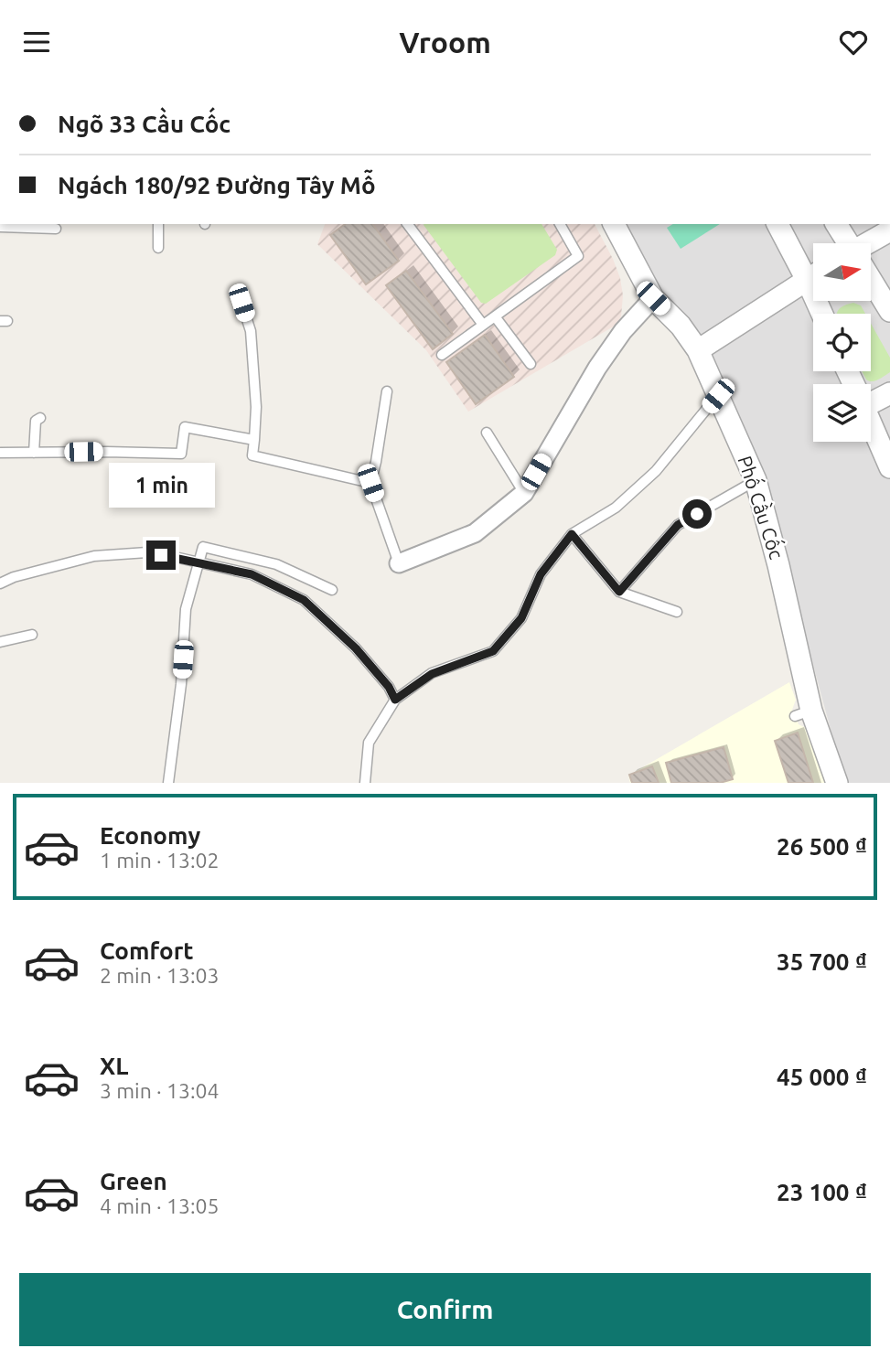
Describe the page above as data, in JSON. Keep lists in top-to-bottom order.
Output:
{
  "streets": {
    "street": ["Phố Cầu Cốc"]
  },
  "north": "right",
  "page": {
    "header": "Vroom",
    "banner": ["Ngõ 33 Cầu Cốc", "Ngách 180/92 Đường Tây Mỗ"],
    "bubble": "1 min",
    "list": [
      {
        "name": "Economy",
        "note": "1 min · 13:02",
        "value": "26 500 ₫"
      },
      {
        "name": "Comfort",
        "note": "2 min · 13:03",
        "value": "35 700 ₫"
      },
      {
        "name": "XL",
        "note": "3 min · 13:04",
        "value": "45 000 ₫"
      },
      {
        "name": "Green",
        "note": "4 min · 13:05",
        "value": "23 100 ₫"
      }
    ],
    "buttons": "Confirm"
  }
}
